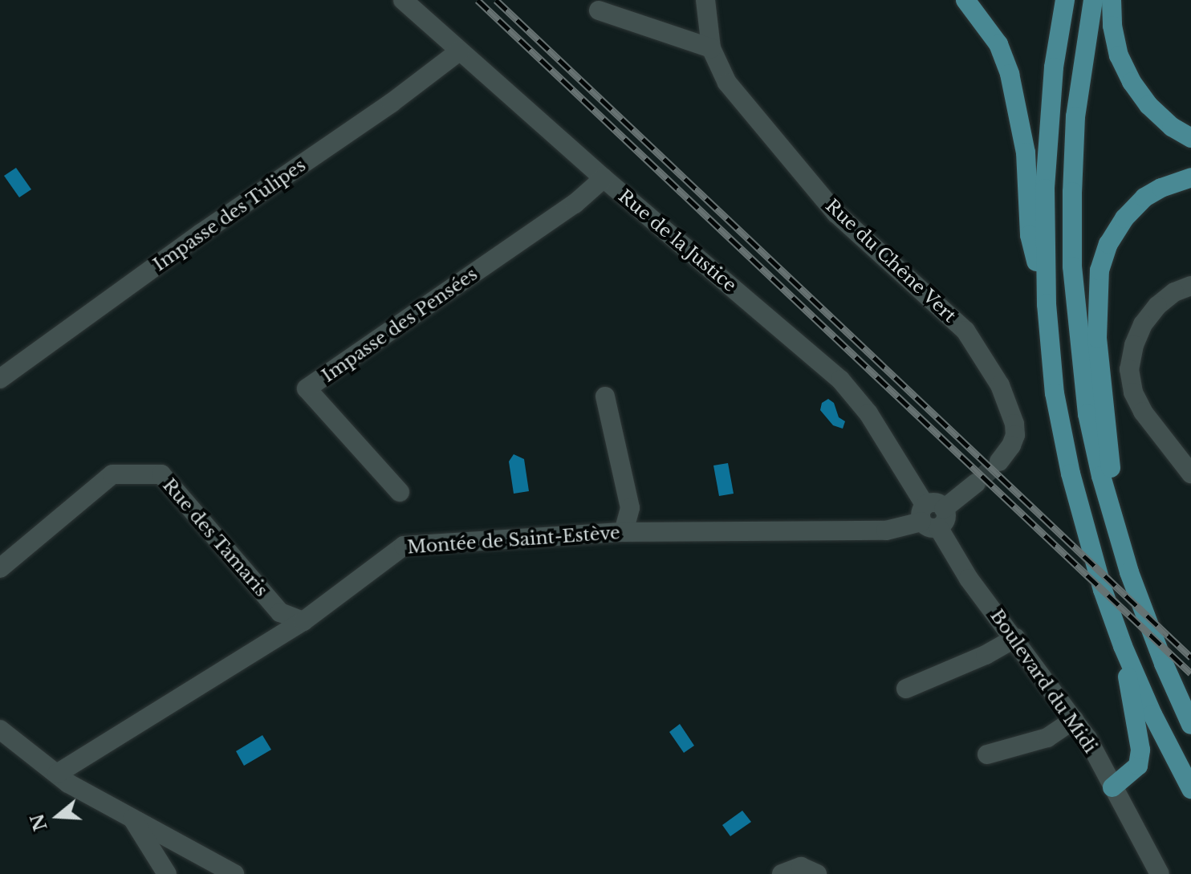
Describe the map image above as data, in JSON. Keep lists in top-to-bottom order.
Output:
{
  "streets": {
    "street": [
      "Impasse des Tulipes",
      "Rue de la Justice",
      "Rue du Chêne Vert",
      "Impasse des Pensées",
      "Rue des Tamaris",
      "Montée de Saint-Estève",
      "Boulevard du Midi"
    ]
  },
  "crossings": [
    ["Impasse des Tulipes", "Rue de la Justice"],
    ["Rue de la Justice", "Impasse des Pensées"],
    ["Rue de la Justice", "Montée de Saint-Estève"],
    ["Rue de la Justice", "Boulevard du Midi"],
    ["Rue des Tamaris", "Montée de Saint-Estève"],
    ["Montée de Saint-Estève", "Boulevard du Midi"]
  ],
  "north": "left"
}
